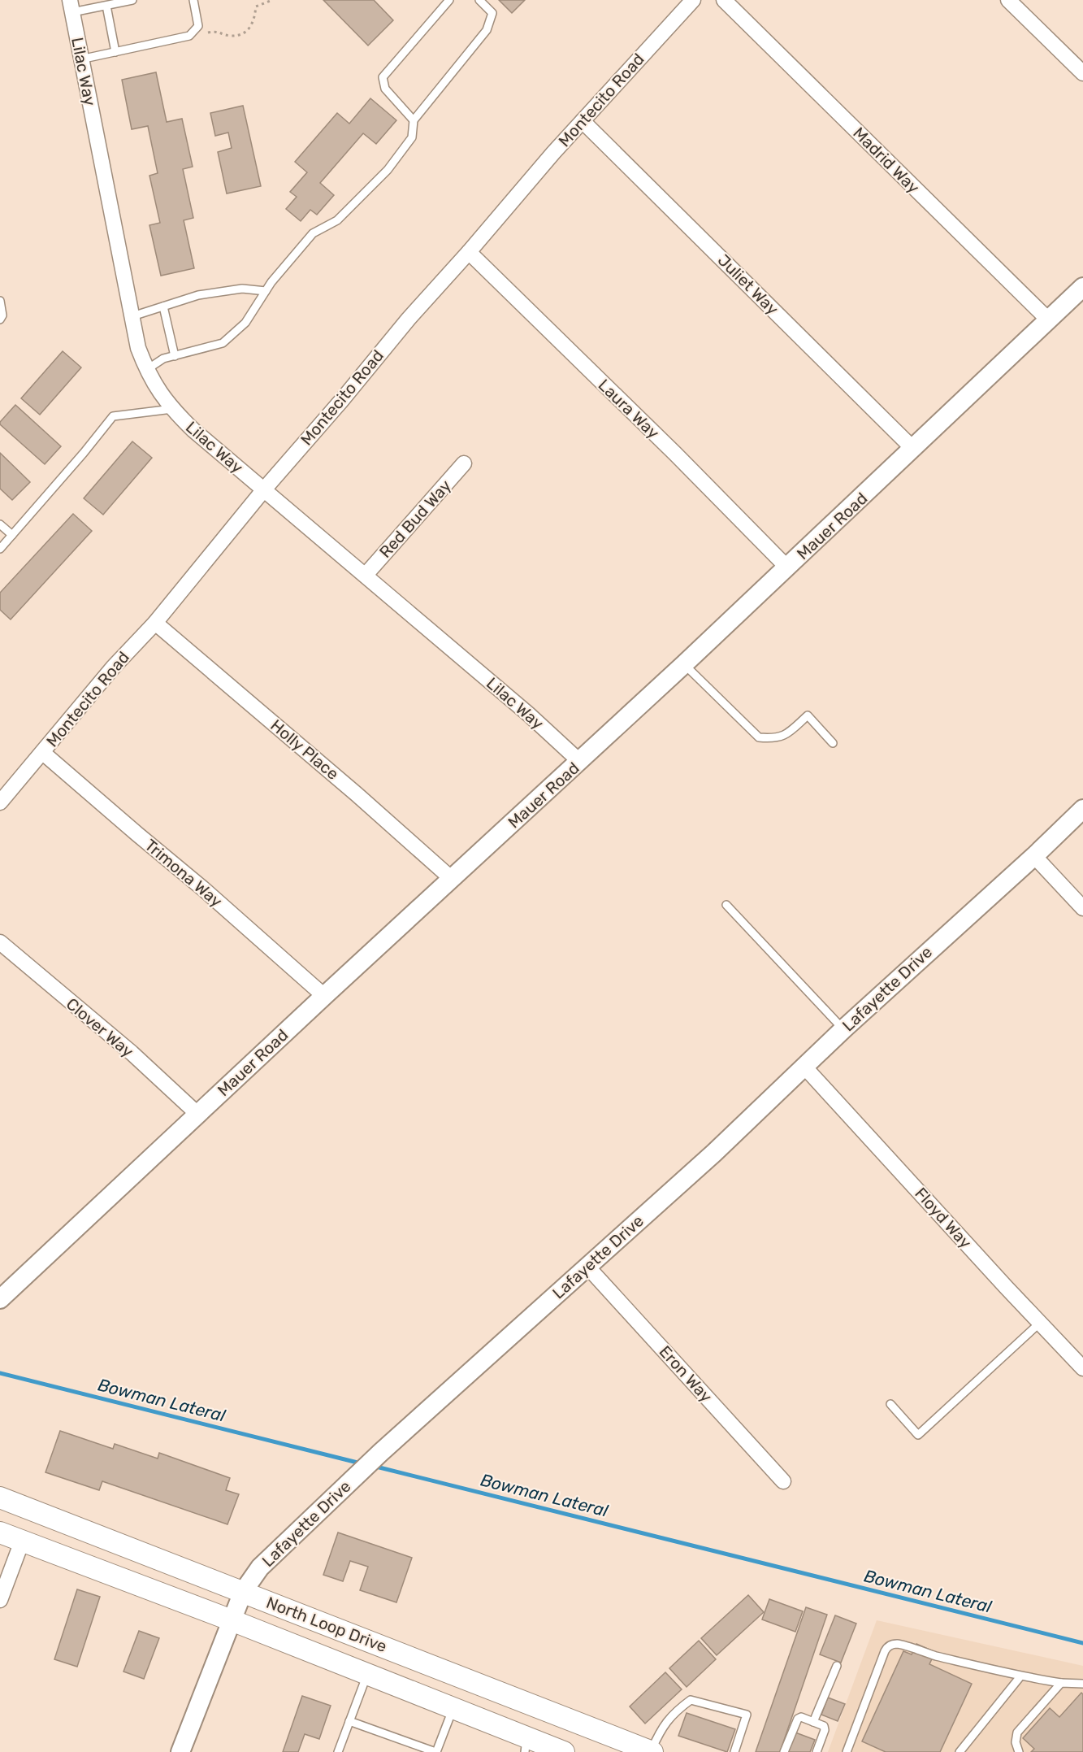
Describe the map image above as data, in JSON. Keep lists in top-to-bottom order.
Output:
{
  "streets": {
    "main road": ["North Loop Drive"],
    "street": [
      "Lilac Way",
      "Montecito Road",
      "Madrid Way",
      "Juliet Way",
      "Laura Way",
      "Red Bud Way",
      "Mauer Road",
      "Holly Place",
      "Trimona Way",
      "Lafayette Drive",
      "Clover Way",
      "Floyd Way",
      "Eron Way"
    ]
  },
  "crossings": [
    ["Lilac Way", "Montecito Road"],
    ["Lilac Way", "Red Bud Way"],
    ["Lilac Way", "Mauer Road"],
    ["Montecito Road", "Juliet Way"],
    ["Montecito Road", "Laura Way"],
    ["Montecito Road", "Holly Place"],
    ["Montecito Road", "Trimona Way"],
    ["Madrid Way", "Mauer Road"],
    ["Juliet Way", "Mauer Road"],
    ["Laura Way", "Mauer Road"],
    ["Mauer Road", "Holly Place"],
    ["Mauer Road", "Trimona Way"],
    ["Mauer Road", "Clover Way"],
    ["Lafayette Drive", "Floyd Way"],
    ["Lafayette Drive", "Eron Way"],
    ["Lafayette Drive", "North Loop Drive"]
  ],
  "water": ["Bowman Lateral"]
}
